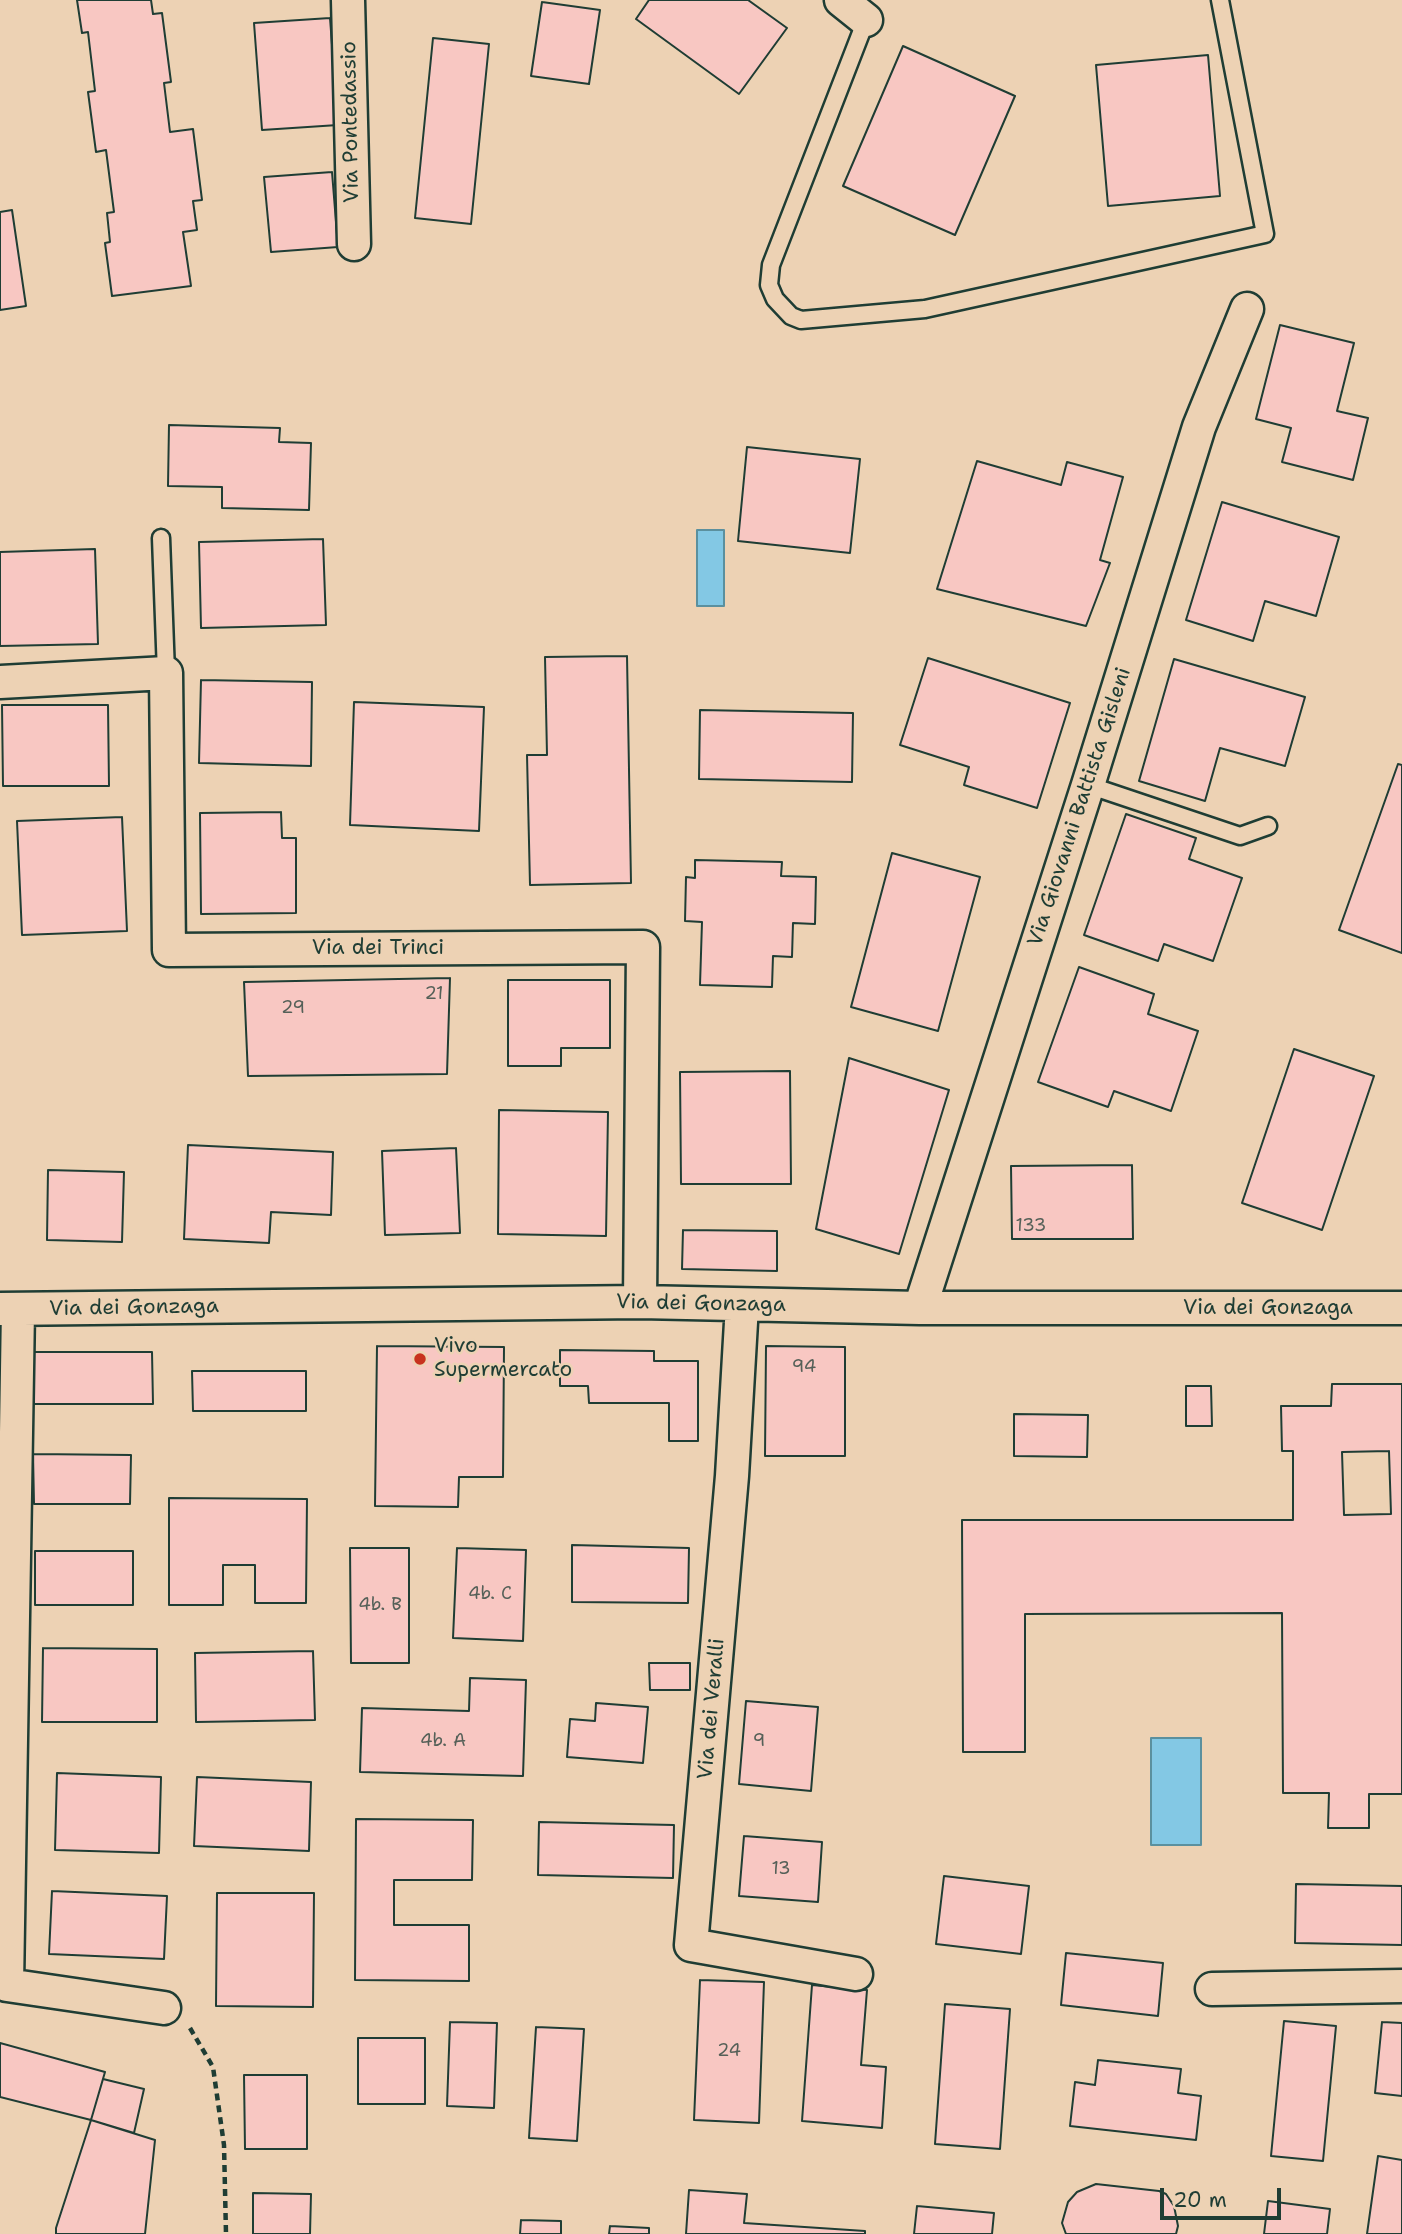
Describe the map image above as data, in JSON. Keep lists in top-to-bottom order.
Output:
{
  "streets": {
    "street": [
      "Via Pontedassio",
      "Via Giovanni Battista Gisleni",
      "Via dei Trinci",
      "Via dei Gonzaga",
      "Via dei Veralli"
    ]
  },
  "crossings": [
    ["Via Giovanni Battista Gisleni", "Via dei Gonzaga"],
    ["Via dei Trinci", "Via dei Gonzaga"],
    ["Via dei Gonzaga", "Via dei Veralli"]
  ],
  "places": ["Vivo Supermercato"],
  "house_numbers": [
    "21",
    "29",
    "133",
    "94",
    "4b. C",
    "4b. B",
    "4b. A",
    "9",
    "13",
    "24"
  ],
  "scale_bar": "20 m"
}
